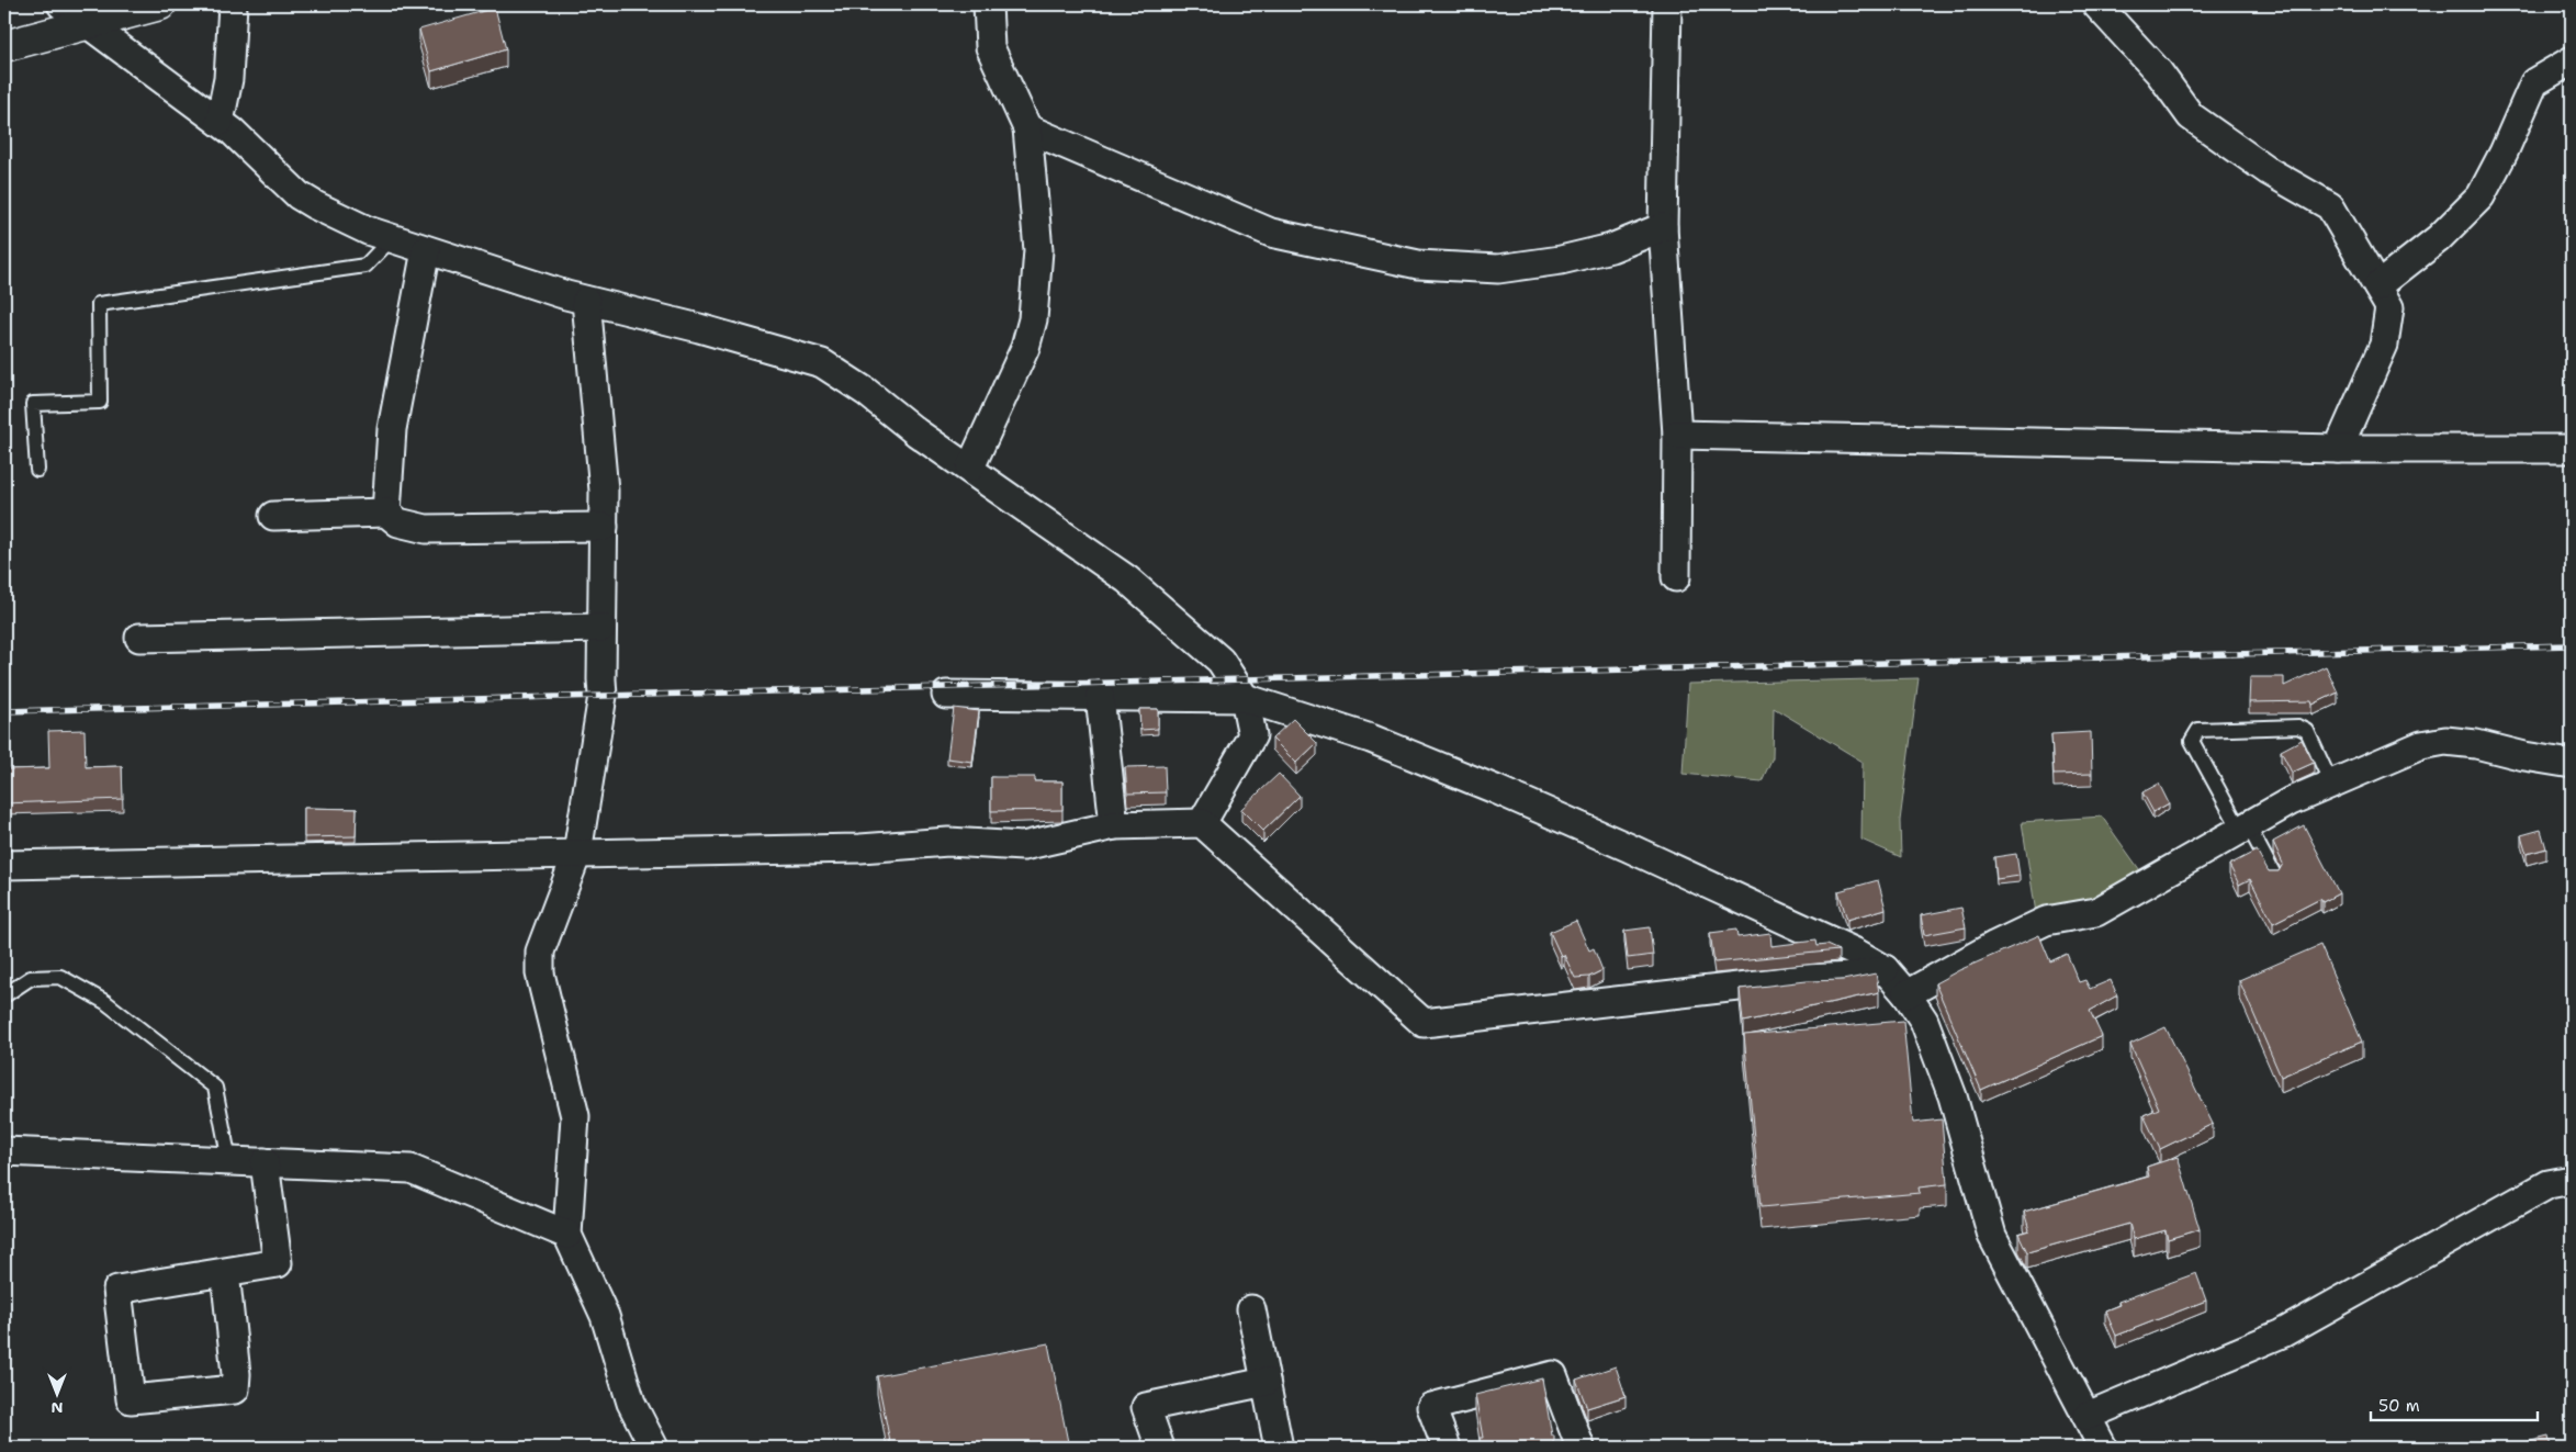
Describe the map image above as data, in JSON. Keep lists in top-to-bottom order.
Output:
{
  "scale_bar": "50 m",
  "north": "bottom"
}
